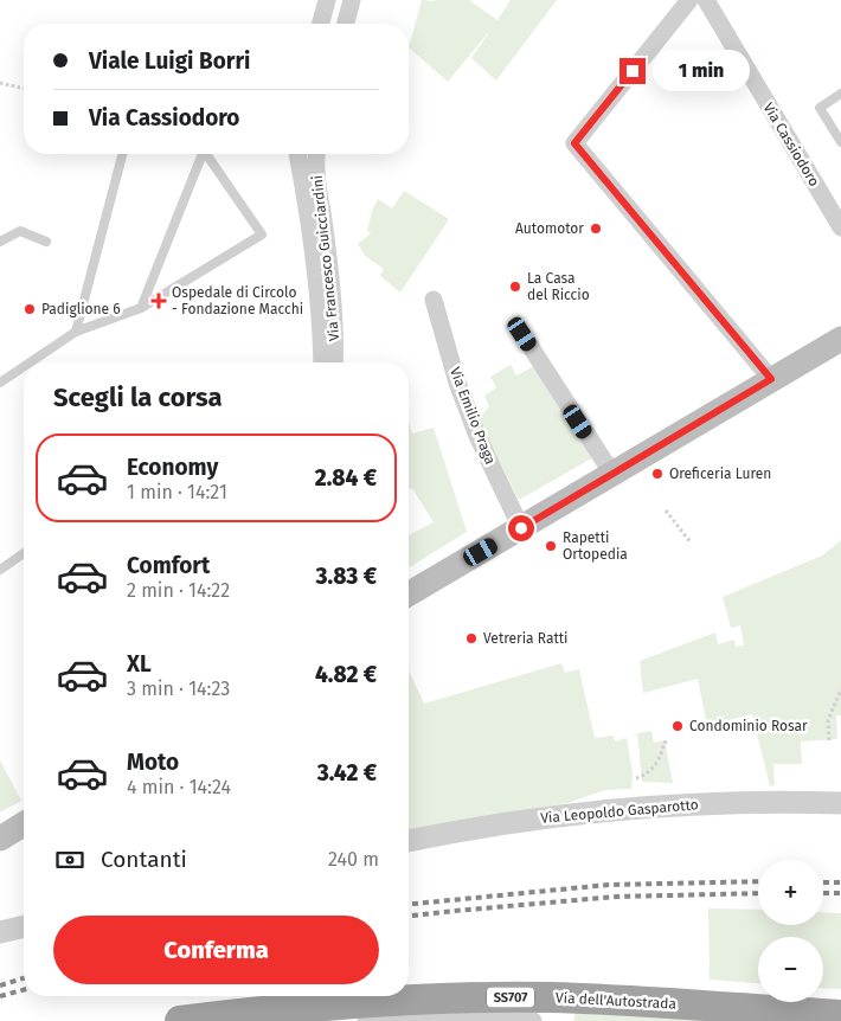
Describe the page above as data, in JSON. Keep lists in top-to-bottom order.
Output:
{
  "streets": {
    "highway": ["SS707", "Via dell'Autostrada"],
    "street": [
      "Via Cassiodoro",
      "Via Francesco Guicciardini",
      "Via Emilio Praga",
      "Via Leopoldo Gasparotto"
    ]
  },
  "places": {
    "other": [
      "Automotor",
      "La Casa del Riccio",
      "Padiglione 6",
      "Oreficeria Luren",
      "Rapetti Ortopedia",
      "Vetreria Ratti",
      "Condominio Rosar"
    ],
    "health": ["Ospedale di Circolo - Fondazione Macchi"]
  },
  "page": {
    "banner": ["Viale Luigi Borri", "Via Cassiodoro"],
    "bubble": "1 min",
    "heading": "Scegli la corsa",
    "list": [
      {
        "name": "Economy",
        "note": "1 min · 14:21",
        "value": "2.84 €"
      },
      {
        "name": "Comfort",
        "note": "2 min · 14:22",
        "value": "3.83 €"
      },
      {
        "name": "XL",
        "note": "3 min · 14:23",
        "value": "4.82 €"
      },
      {
        "name": "Moto",
        "note": "4 min · 14:24",
        "value": "3.42 €"
      }
    ],
    "pay": ["Contanti", "240 m"],
    "map_buttons": ["+", "−"],
    "buttons": "Conferma"
  }
}
